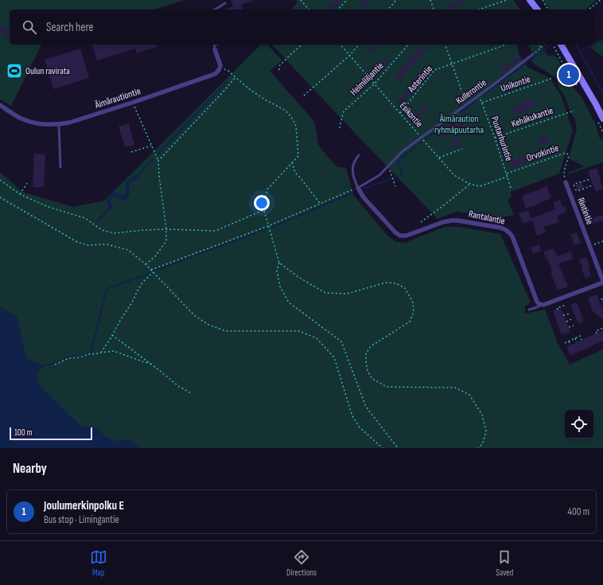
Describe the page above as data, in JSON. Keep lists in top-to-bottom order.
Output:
{
  "streets": {
    "street": ["Äimärautiontie", "Rintintie", "Rantalantie"],
    "lane": ["Kullerontie"],
    "path": [
      "Helmililjantie",
      "Asterintie",
      "Unikontie",
      "Esikontie",
      "Kehäkukantie",
      "Puutarhurintie",
      "Orvokintie"
    ]
  },
  "crossings": [
    ["Helmililjantie", "Esikontie"],
    ["Asterintie", "Esikontie"],
    ["Unikontie", "Puutarhurintie"],
    ["Kullerontie", "Esikontie"],
    ["Kullerontie", "Puutarhurintie"],
    ["Kullerontie", "Rantalantie"],
    ["Esikontie", "Puutarhurintie"],
    ["Kehäkukantie", "Puutarhurintie"],
    ["Puutarhurintie", "Orvokintie"]
  ],
  "parks": ["Äimäraution ryhmäpuutarha"],
  "places": {
    "sports": ["Oulun ravirata"]
  },
  "scale_bar": "100 m",
  "page": {
    "search": "Search here",
    "pins": "1",
    "scale": "100 m",
    "heading": "Nearby",
    "list": [
      {
        "mark": "1",
        "name": "Joulumerkinpolku E",
        "note": "Bus stop · Limingantie",
        "value": "400 m"
      }
    ],
    "nav": ["Map", "Directions", "Saved"]
  }
}
